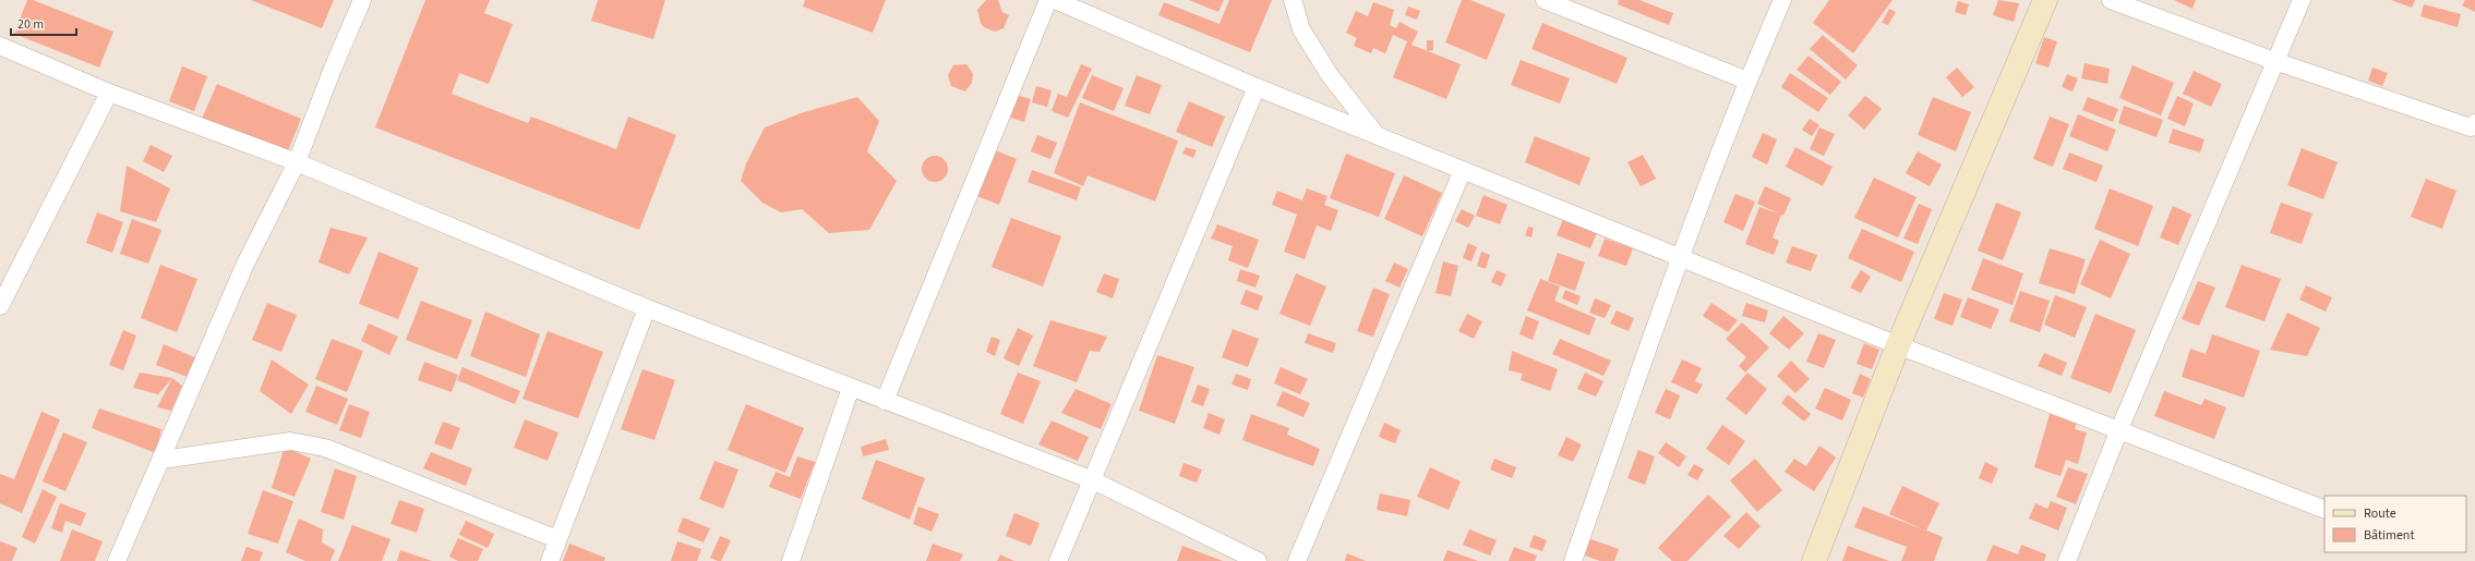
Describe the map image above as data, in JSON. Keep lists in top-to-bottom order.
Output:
{
  "legend": ["Route", "Bâtiment"],
  "scale_bar": "20 m"
}
